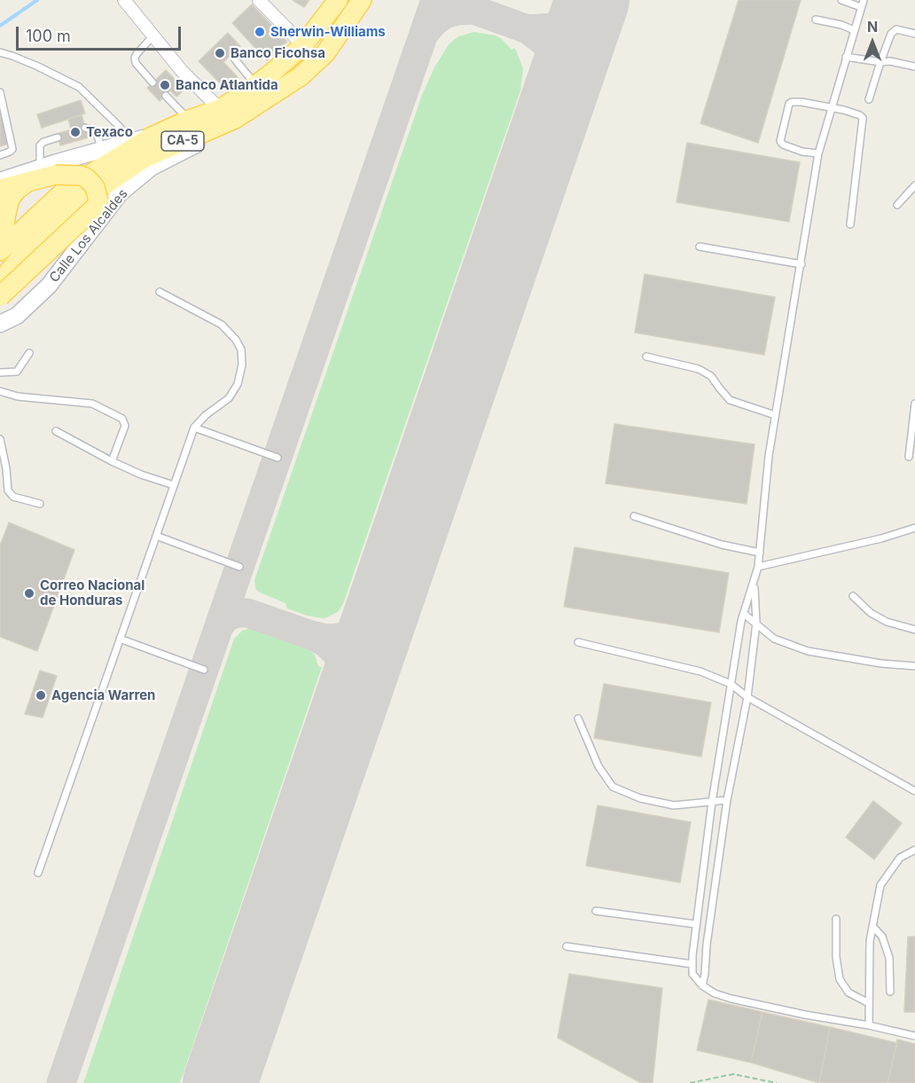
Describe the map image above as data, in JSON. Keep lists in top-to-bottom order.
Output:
{
  "streets": {
    "main road": ["CA-5", "Calle Los Alcaldes"]
  },
  "crossings": [
    ["CA-5", "Calle Los Alcaldes"]
  ],
  "places": [
    "Sherwin-Williams",
    "Banco Ficohsa",
    "Banco Atlantida",
    "Texaco",
    "Correo Nacional de Honduras",
    "Agencia Warren"
  ],
  "scale_bar": "100 m",
  "north": "top"
}
